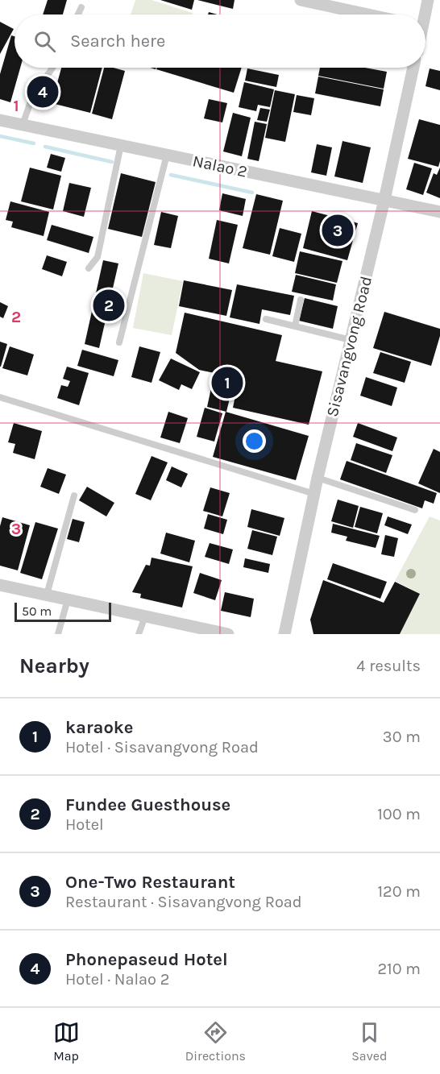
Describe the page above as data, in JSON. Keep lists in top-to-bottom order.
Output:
{
  "streets": {
    "street": ["Nalao 2", "Sisavangvong Road"]
  },
  "crossings": [
    ["Nalao 2", "Sisavangvong Road"]
  ],
  "scale_bar": "50 m",
  "page": {
    "search": "Search here",
    "pins": [
      "4",
      "3",
      "2",
      "1"
    ],
    "scale": "50 m",
    "heading": ["Nearby", "4 results"],
    "list": [
      {
        "mark": "1",
        "name": "karaoke",
        "note": "Hotel · Sisavangvong Road",
        "value": "30 m"
      },
      {
        "mark": "2",
        "name": "Fundee Guesthouse",
        "note": "Hotel",
        "value": "100 m"
      },
      {
        "mark": "3",
        "name": "One-Two Restaurant",
        "note": "Restaurant · Sisavangvong Road",
        "value": "120 m"
      },
      {
        "mark": "4",
        "name": "Phonepaseud Hotel",
        "note": "Hotel · Nalao 2",
        "value": "210 m"
      }
    ],
    "nav": ["Map", "Directions", "Saved"]
  },
  "grid": {
    "rows": ["1", "2", "3"]
  }
}
